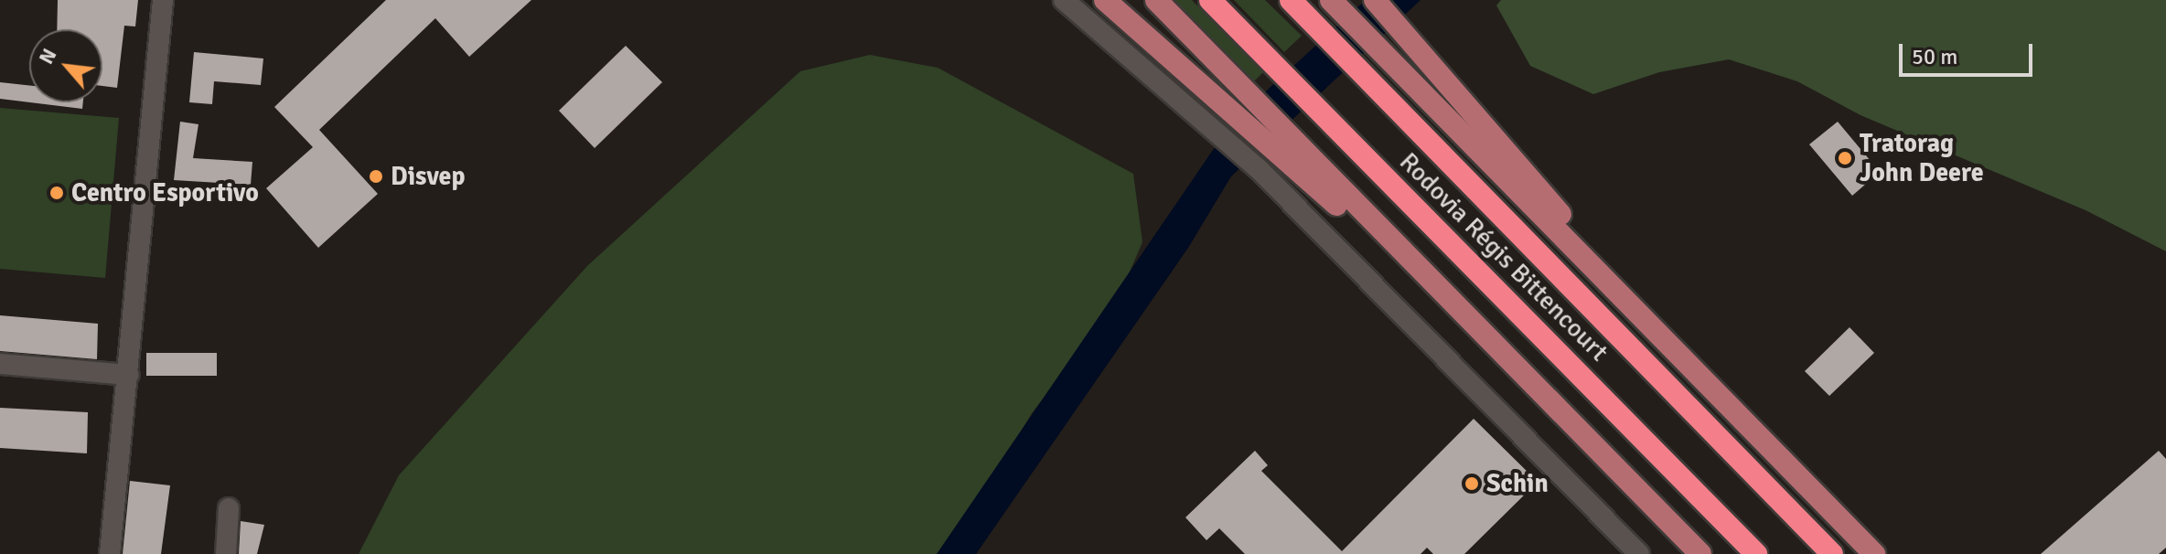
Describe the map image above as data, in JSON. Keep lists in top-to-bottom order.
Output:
{
  "streets": {
    "highway": ["Rodovia Régis Bittencourt"]
  },
  "places": [
    "Tratorag John Deere",
    "Disvep",
    "Centro Esportivo",
    "Schin"
  ],
  "scale_bar": "50 m",
  "north": "top left"
}
